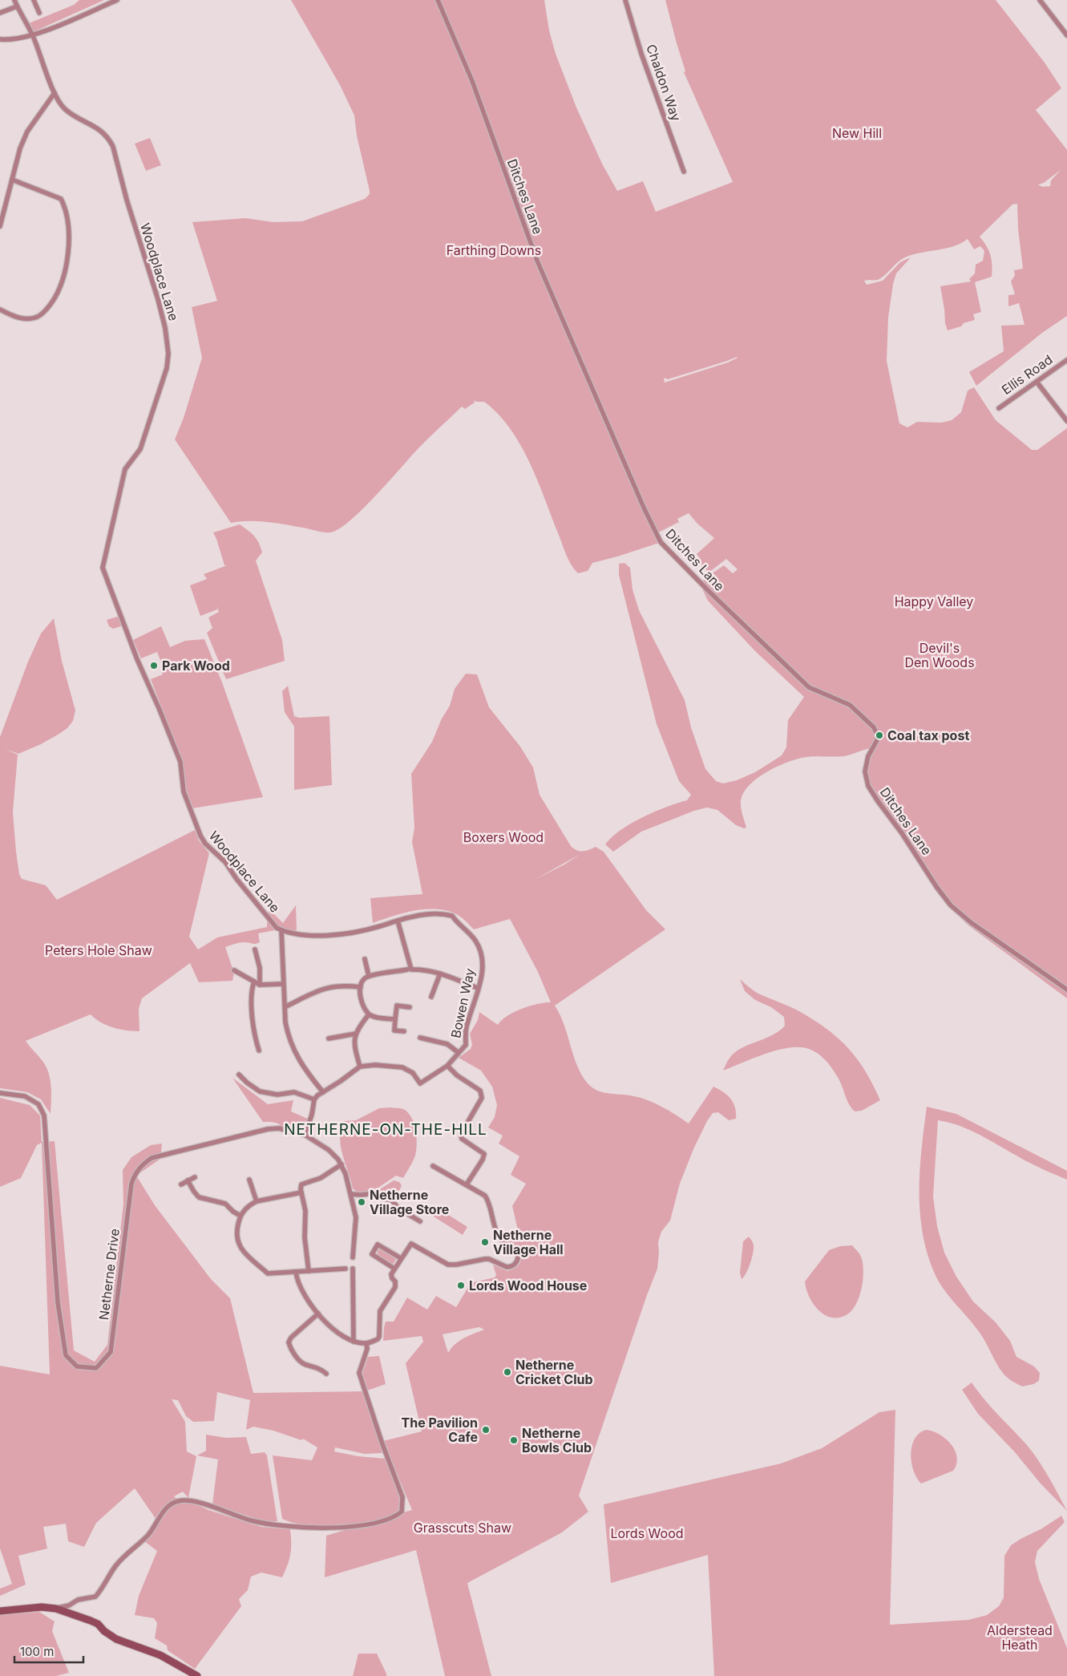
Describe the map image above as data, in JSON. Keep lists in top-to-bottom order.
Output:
{
  "streets": {
    "street": [
      "Chaldon Way",
      "Ditches Lane",
      "Woodplace Lane",
      "Ellis Road",
      "Bowen Way",
      "Netherne Drive"
    ]
  },
  "districts": ["NETHERNE-ON-THE-HILL"],
  "parks": [
    "New Hill",
    "Farthing Downs",
    "Happy Valley",
    "Devil's Den Woods",
    "Boxers Wood",
    "Peters Hole Shaw",
    "Grasscuts Shaw",
    "Lords Wood",
    "Alderstead Heath"
  ],
  "places": [
    "Park Wood",
    "Coal tax post",
    "Netherne Village Store",
    "Netherne Village Hall",
    "Lords Wood House",
    "Netherne Cricket Club",
    "The Pavilion Cafe",
    "Netherne Bowls Club"
  ],
  "scale_bar": "100 m"
}
